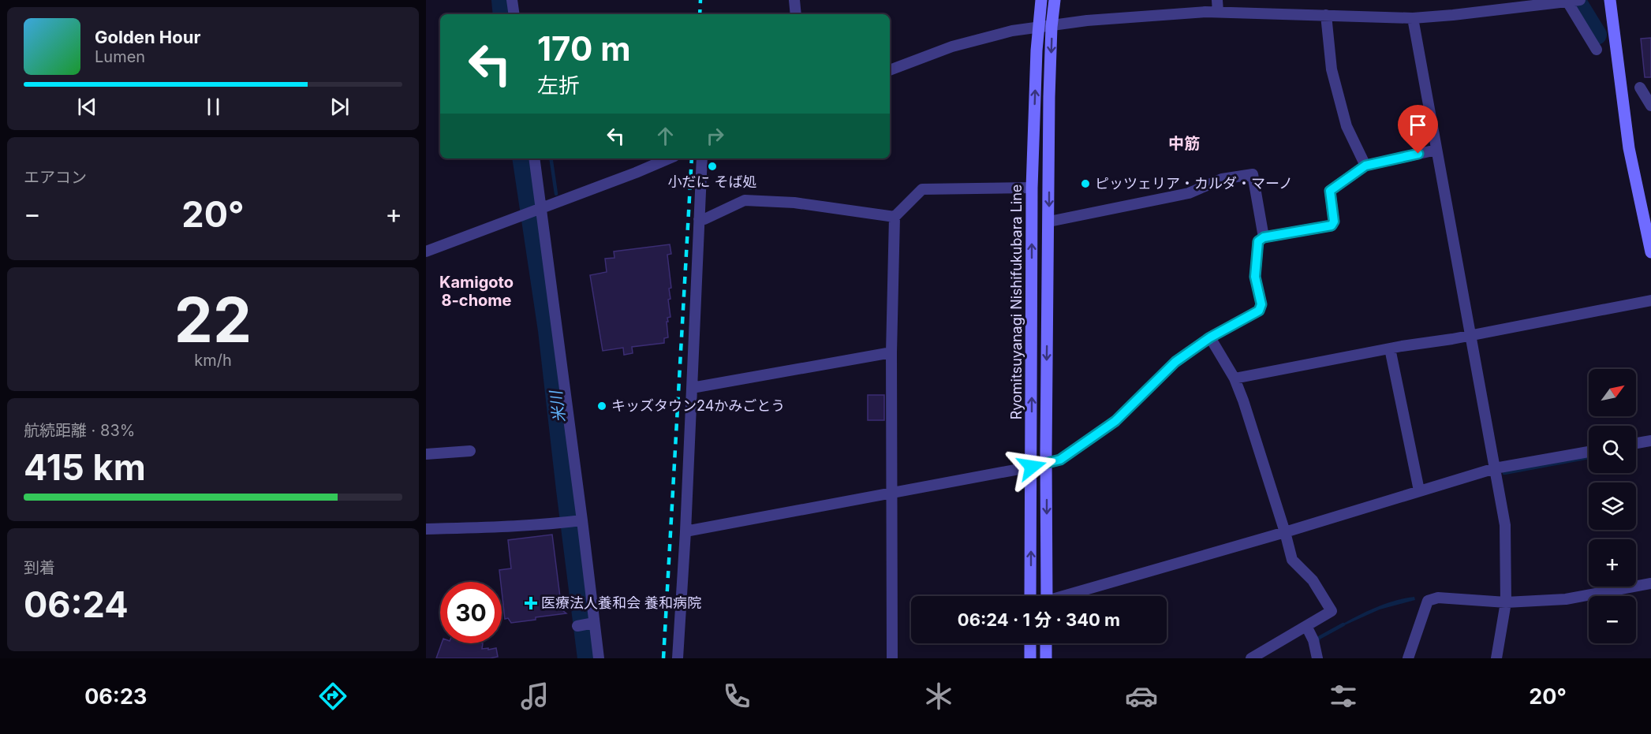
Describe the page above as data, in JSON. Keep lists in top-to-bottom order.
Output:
{
  "streets": {
    "main road": ["Ryomitsuyanagi Nishifukubara Line"]
  },
  "districts": ["中筋", "Kamigoto 8-chome"],
  "water": ["米川"],
  "places": {
    "other": ["小だに そば処", "ピッツェリア・カルダ・マーノ", "キッズタウン24かみごとう"],
    "health": ["医療法人養和会 養和病院"]
  },
  "north": "top right",
  "page": {
    "turn": ["170 m", "左折"],
    "song": ["Golden Hour", "Lumen"],
    "tile": [
      "エアコン",
      ["22", "km/h"],
      ["航続距離 · 83%", "415 km"],
      ["到着", "06:24"]
    ],
    "heat": ["−", "20°", "+"],
    "map_buttons": ["+", "−"],
    "limit": "30",
    "trip": "06:24 · 1 分 · 340 m",
    "tabs": ["06:23", "20°"]
  }
}
